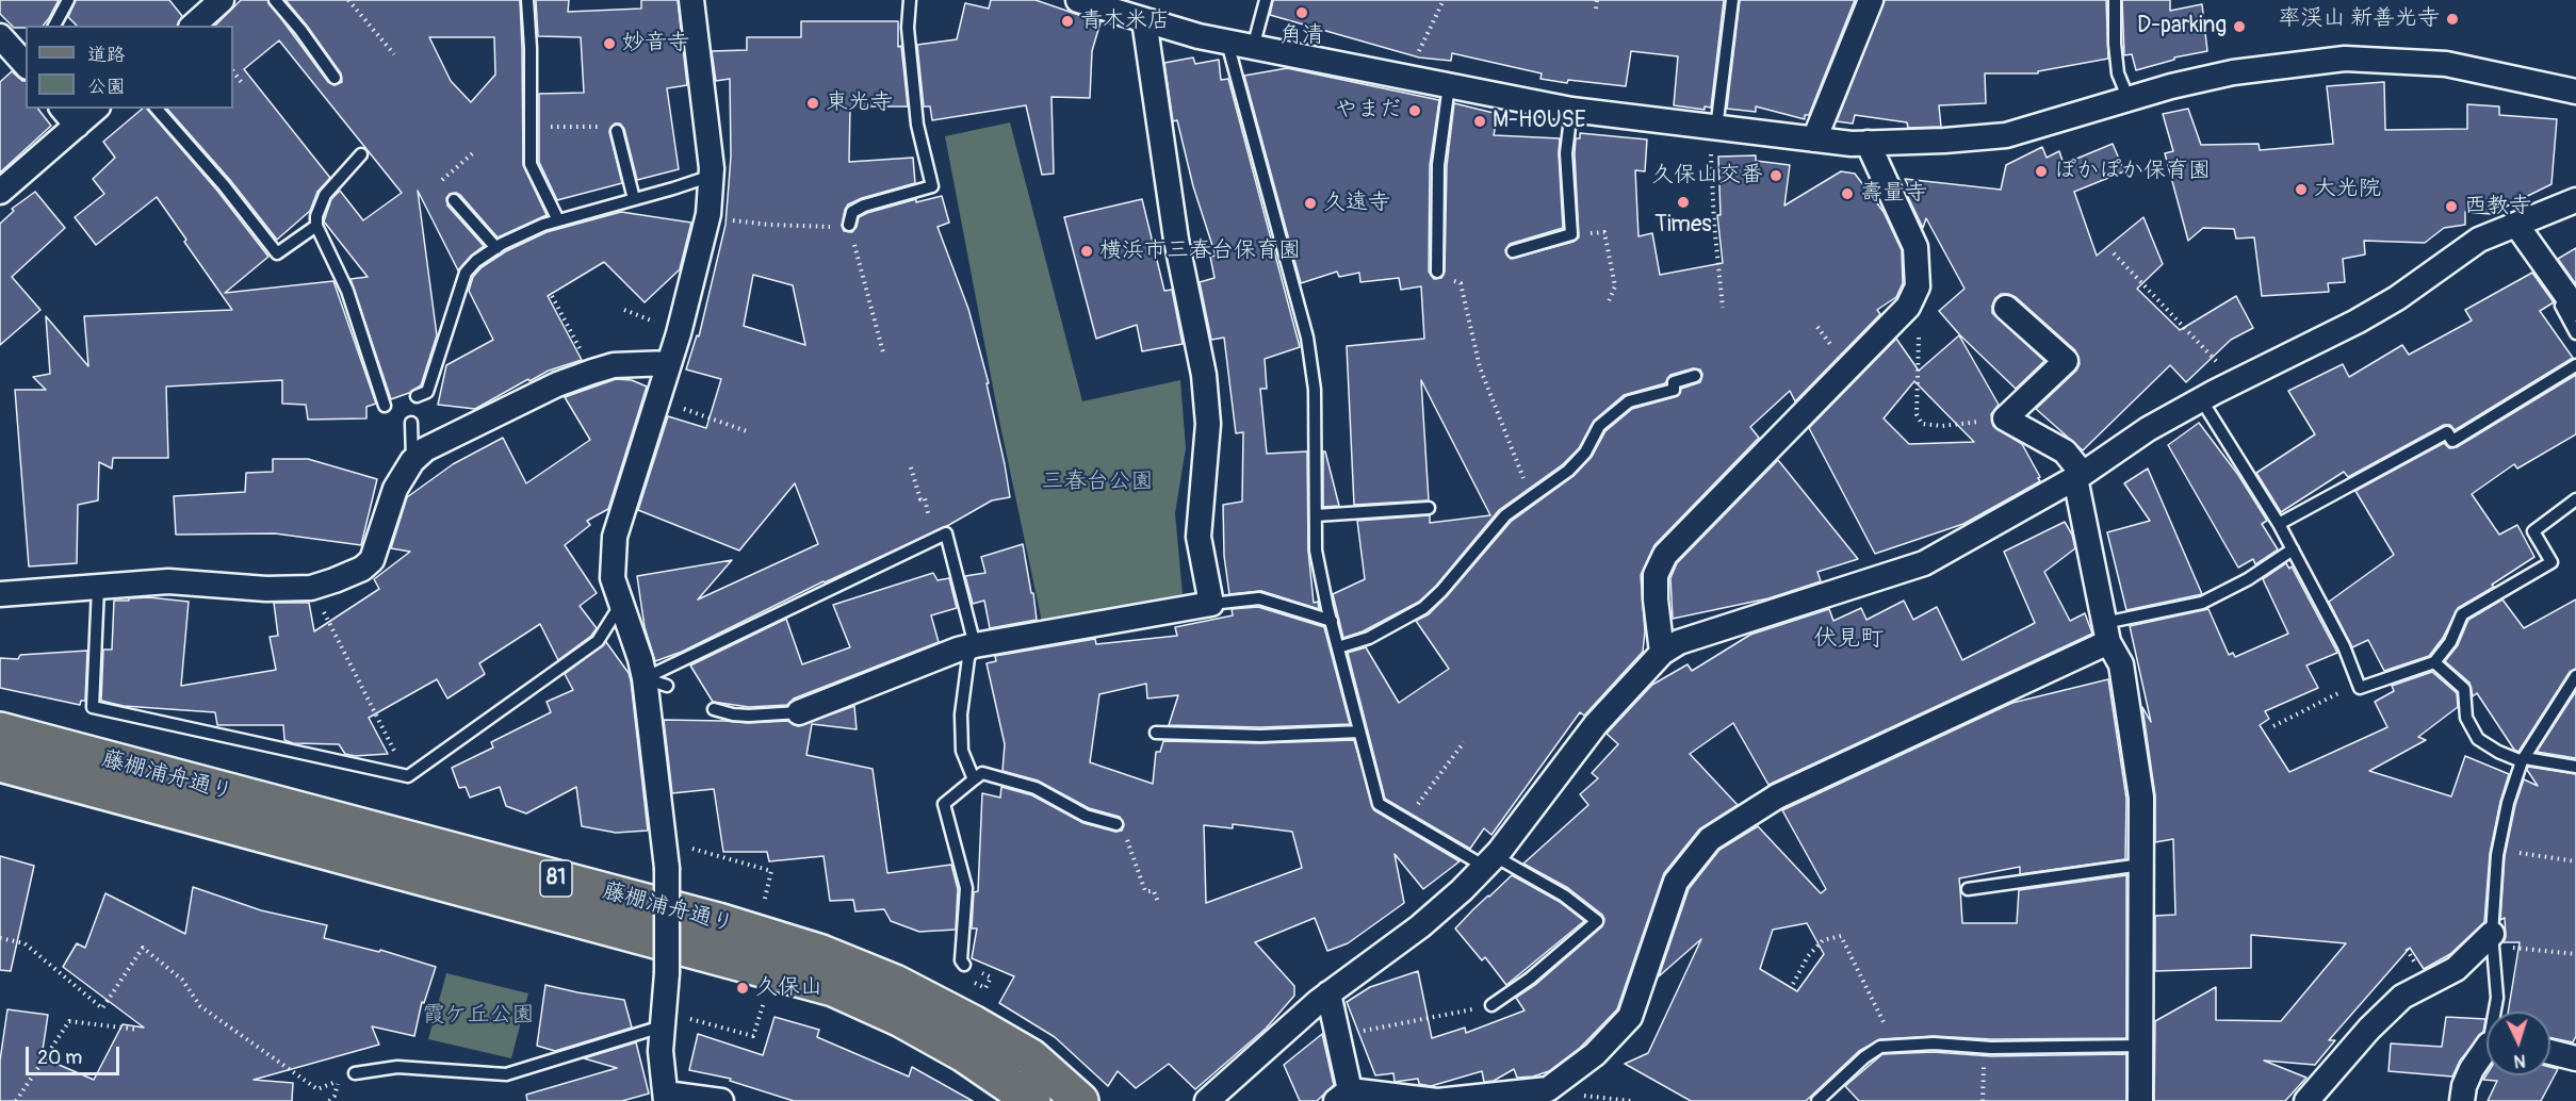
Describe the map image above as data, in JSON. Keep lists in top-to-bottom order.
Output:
{
  "streets": {
    "main road": ["藤棚浦舟通り", "81"]
  },
  "districts": ["伏見町"],
  "parks": ["三春台公園", "霞ケ丘公園"],
  "places": [
    "角清",
    "率渓山 新善光寺",
    "青木米店",
    "D-parking",
    "妙音寺",
    "東光寺",
    "やまだ",
    "M-HOUSE",
    "ぽかぽか保育園",
    "久保山交番",
    "大光院",
    "壽量寺",
    "Times",
    "久遠寺",
    "西教寺",
    "横浜市三春台保育園",
    "久保山"
  ],
  "legend": ["道路", "公園"],
  "scale_bar": "20 m",
  "north": "bottom"
}
